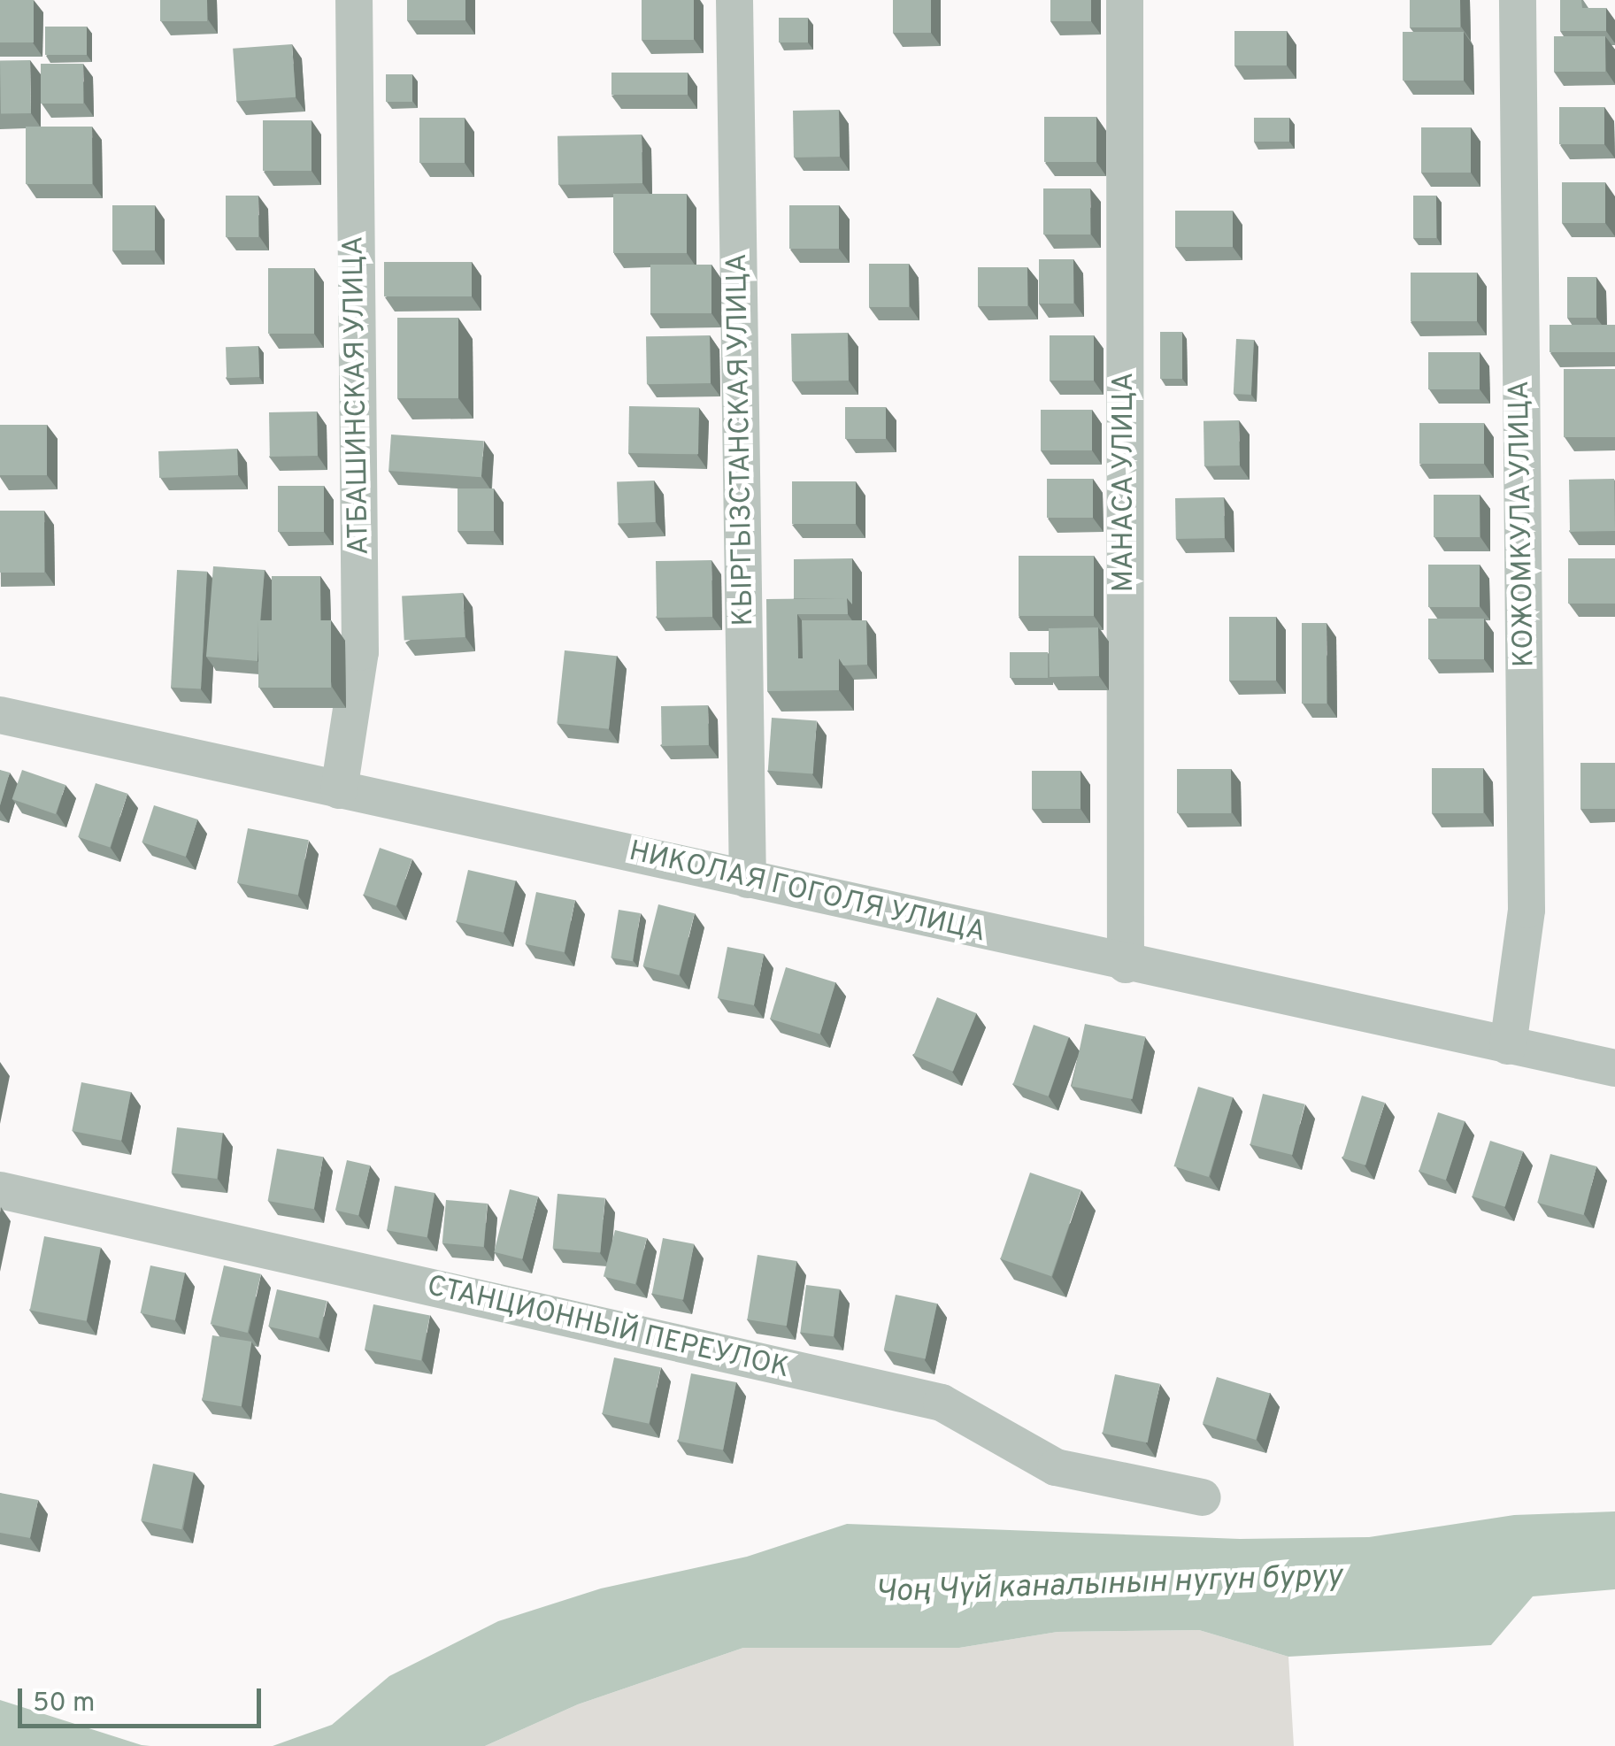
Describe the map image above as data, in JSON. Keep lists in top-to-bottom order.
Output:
{
  "streets": {
    "street": [
      "АТБАШИНСКАЯ УЛИЦА",
      "КЫРГЫЗСТАНСКАЯ УЛИЦА",
      "МАНАСА УЛИЦА",
      "КОЖОМКУЛА УЛИЦА",
      "НИКОЛАЯ ГОГОЛЯ УЛИЦА",
      "СТАНЦИОННЫЙ ПЕРЕУЛОК"
    ]
  },
  "crossings": [
    ["АТБАШИНСКАЯ УЛИЦА", "НИКОЛАЯ ГОГОЛЯ УЛИЦА"],
    ["КЫРГЫЗСТАНСКАЯ УЛИЦА", "НИКОЛАЯ ГОГОЛЯ УЛИЦА"],
    ["МАНАСА УЛИЦА", "НИКОЛАЯ ГОГОЛЯ УЛИЦА"],
    ["КОЖОМКУЛА УЛИЦА", "НИКОЛАЯ ГОГОЛЯ УЛИЦА"]
  ],
  "water": ["Чоң Чүй каналынын нугун буруу"],
  "scale_bar": "50 m"
}
